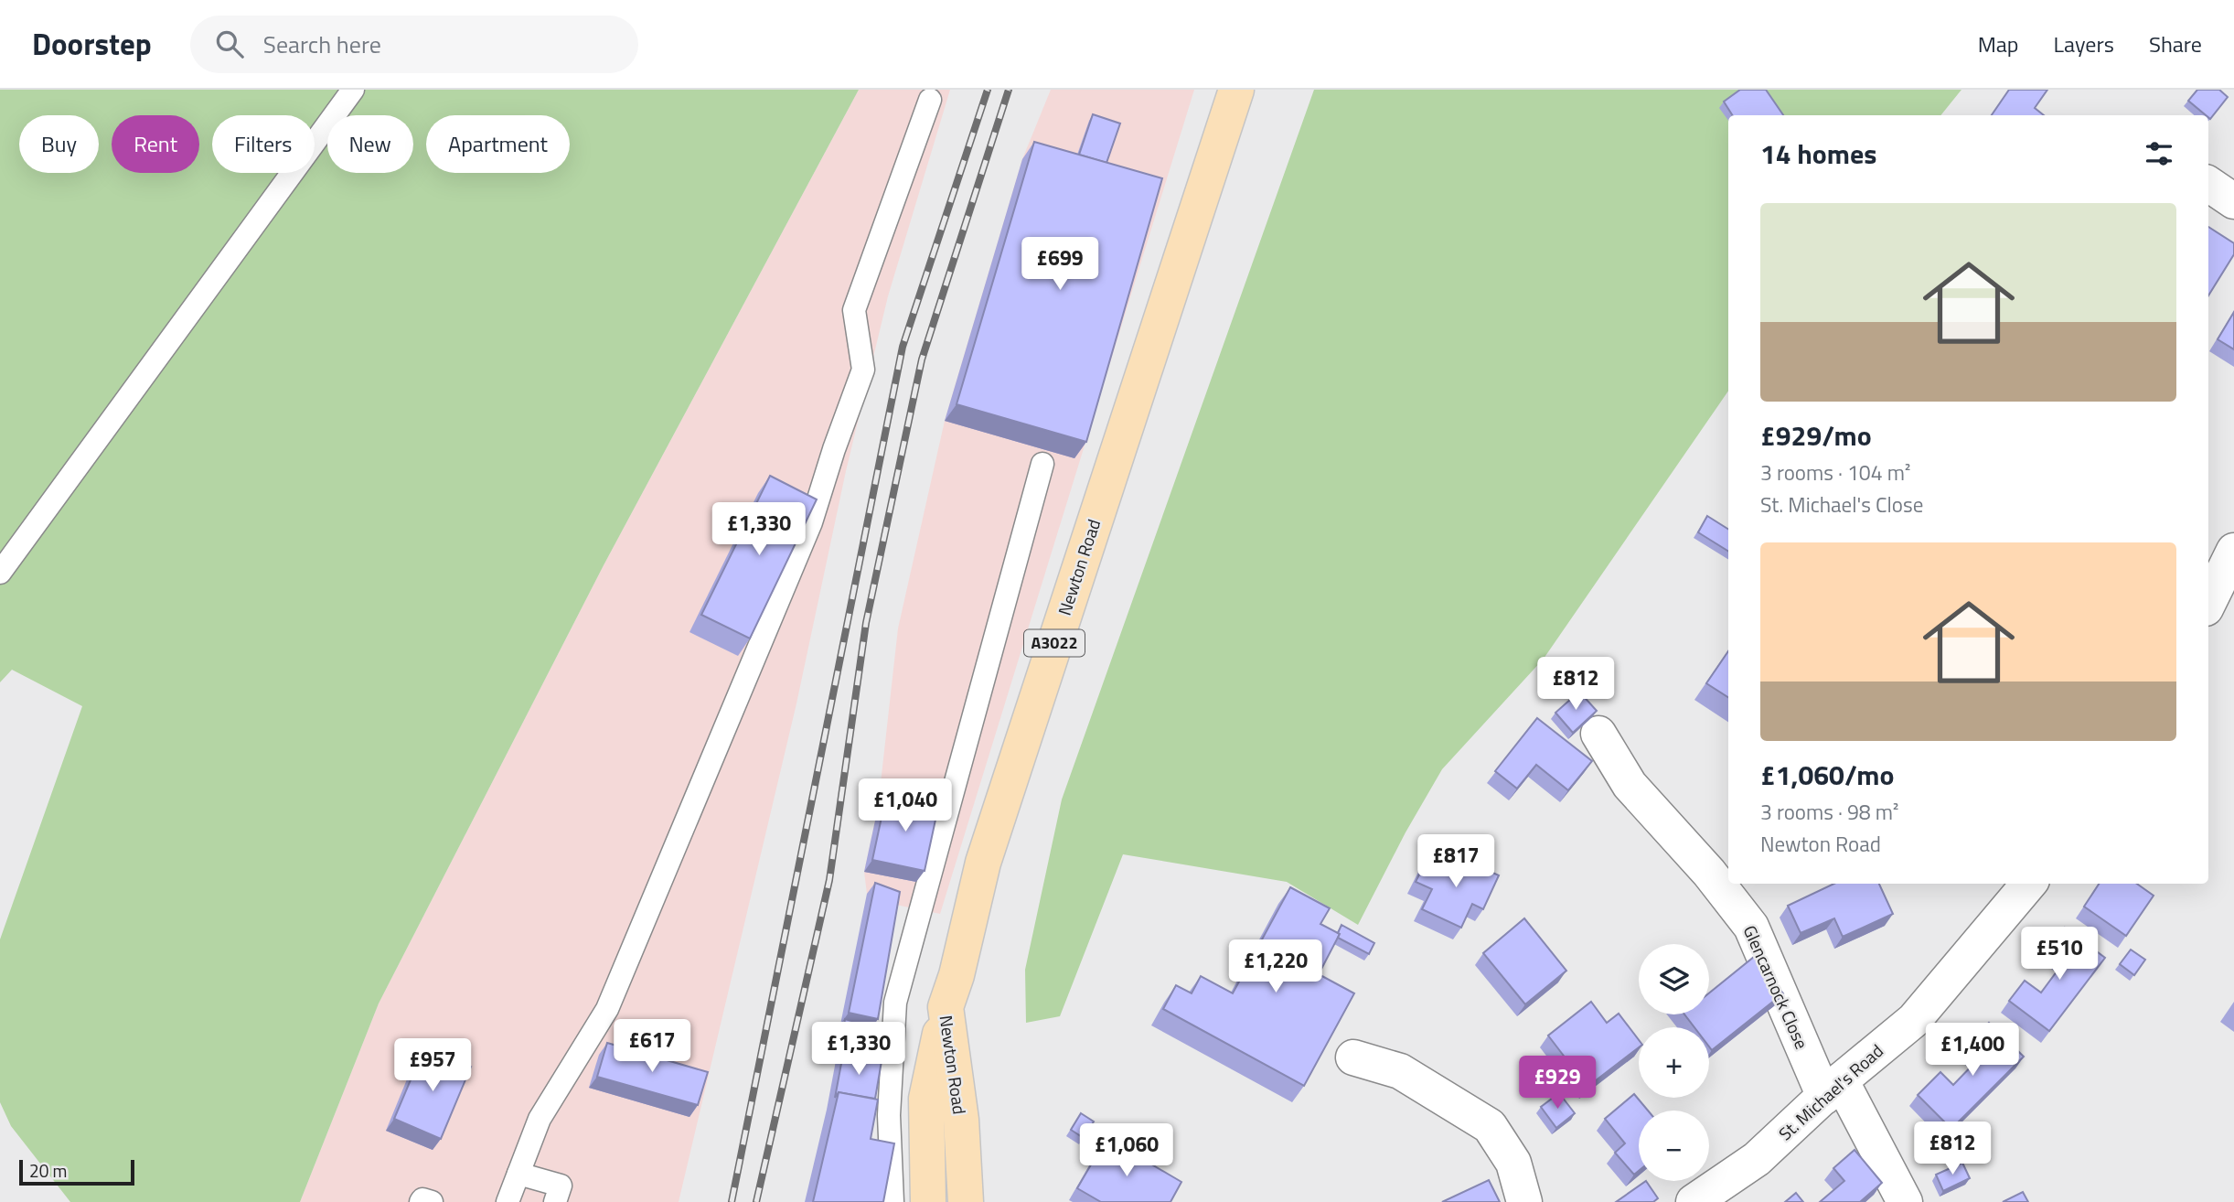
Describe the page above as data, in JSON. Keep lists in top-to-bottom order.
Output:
{
  "streets": {
    "main road": ["Newton Road", "A3022"],
    "street": ["Glencarnock Close", "St. Michael's Road"]
  },
  "crossings": [
    ["Newton Road", "A3022"],
    ["Glencarnock Close", "St. Michael's Road"]
  ],
  "scale_bar": "20 m",
  "page": {
    "header": "Doorstep",
    "search": "Search here",
    "nav": ["Map", "Layers", "Share"],
    "chip": [
      "Buy",
      "Rent",
      "Filters",
      "New",
      "Apartment"
    ],
    "heading": "14 homes",
    "list": [
      {
        "name": "£929/mo",
        "note": "3 rooms · 104 m² · St. Michael's Close"
      },
      {
        "name": "£1,060/mo",
        "note": "3 rooms · 98 m² · Newton Road"
      }
    ],
    "price": [
      "£699",
      "£1,330",
      "£812",
      "£1,040",
      "£817",
      "£510",
      "£1,220",
      "£617",
      "£1,330",
      "£1,400",
      "£957",
      "£929",
      "£812",
      "£1,060"
    ],
    "map_buttons": ["+", "−"],
    "scale": "20 m"
  }
}
